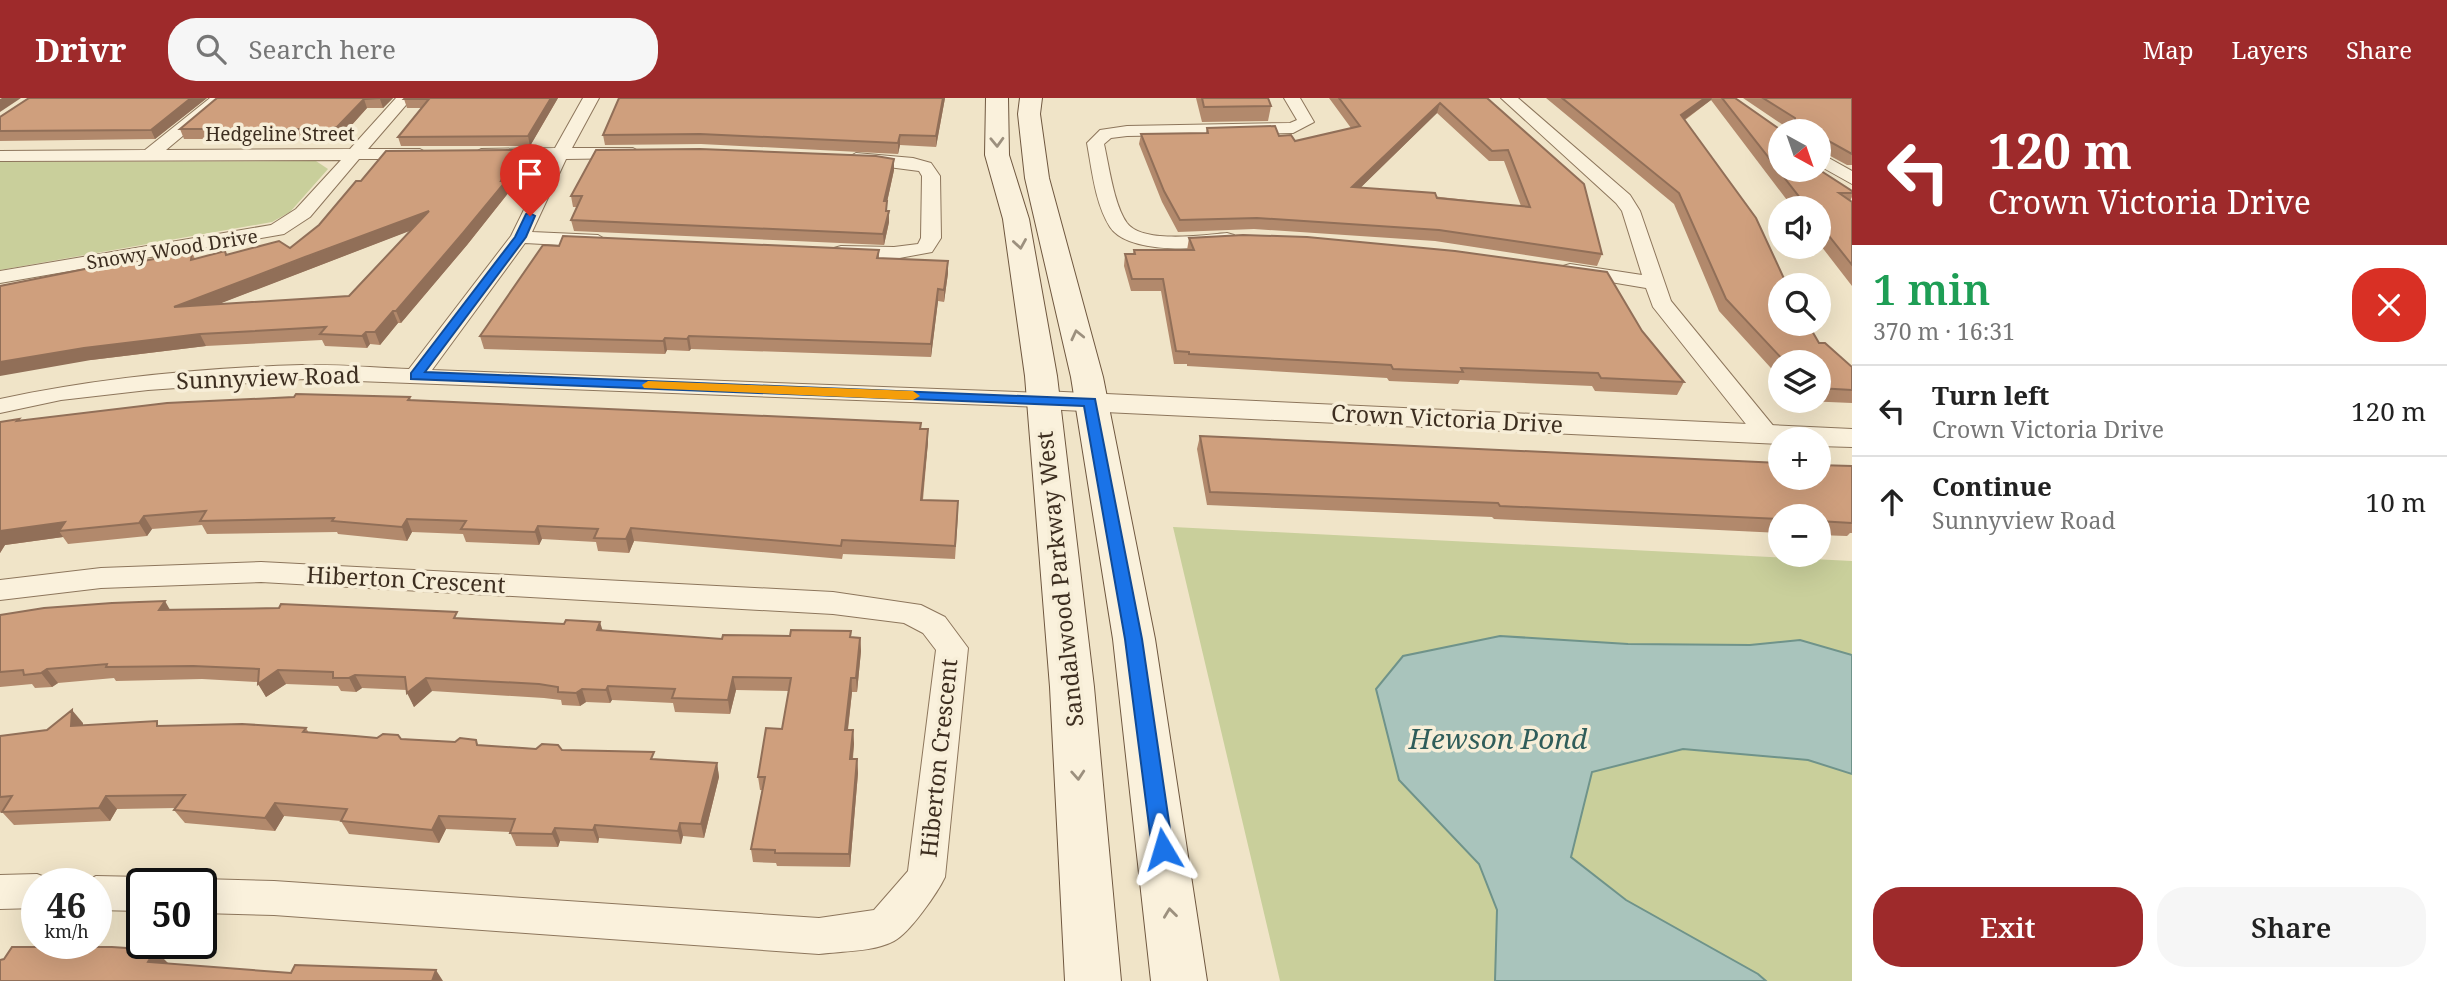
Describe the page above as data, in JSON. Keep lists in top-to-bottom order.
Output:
{
  "streets": {
    "main road": ["Sandalwood Parkway West"],
    "street": [
      "Hedgeline Street",
      "Snowy Wood Drive",
      "Sunnyview Road",
      "Crown Victoria Drive",
      "Hiberton Crescent"
    ]
  },
  "crossings": [
    ["Hedgeline Street", "Snowy Wood Drive"],
    ["Sunnyview Road", "Crown Victoria Drive"],
    ["Sunnyview Road", "Sandalwood Parkway West"],
    ["Crown Victoria Drive", "Sandalwood Parkway West"]
  ],
  "water": ["Hewson Pond"],
  "north": "bottom right",
  "page": {
    "header": "Drivr",
    "search": "Search here",
    "nav": ["Map", "Layers", "Share"],
    "turn": ["120 m", "Crown Victoria Drive"],
    "map_buttons": ["+", "−"],
    "heading": ["1 min", "370 m · 16:31"],
    "list": [
      {
        "name": "Turn left",
        "note": "Crown Victoria Drive",
        "value": "120 m"
      },
      {
        "name": "Continue",
        "note": "Sunnyview Road",
        "value": "10 m"
      }
    ],
    "speed": "46 km/h",
    "limit": "50",
    "buttons": ["Exit", "Share"]
  }
}
